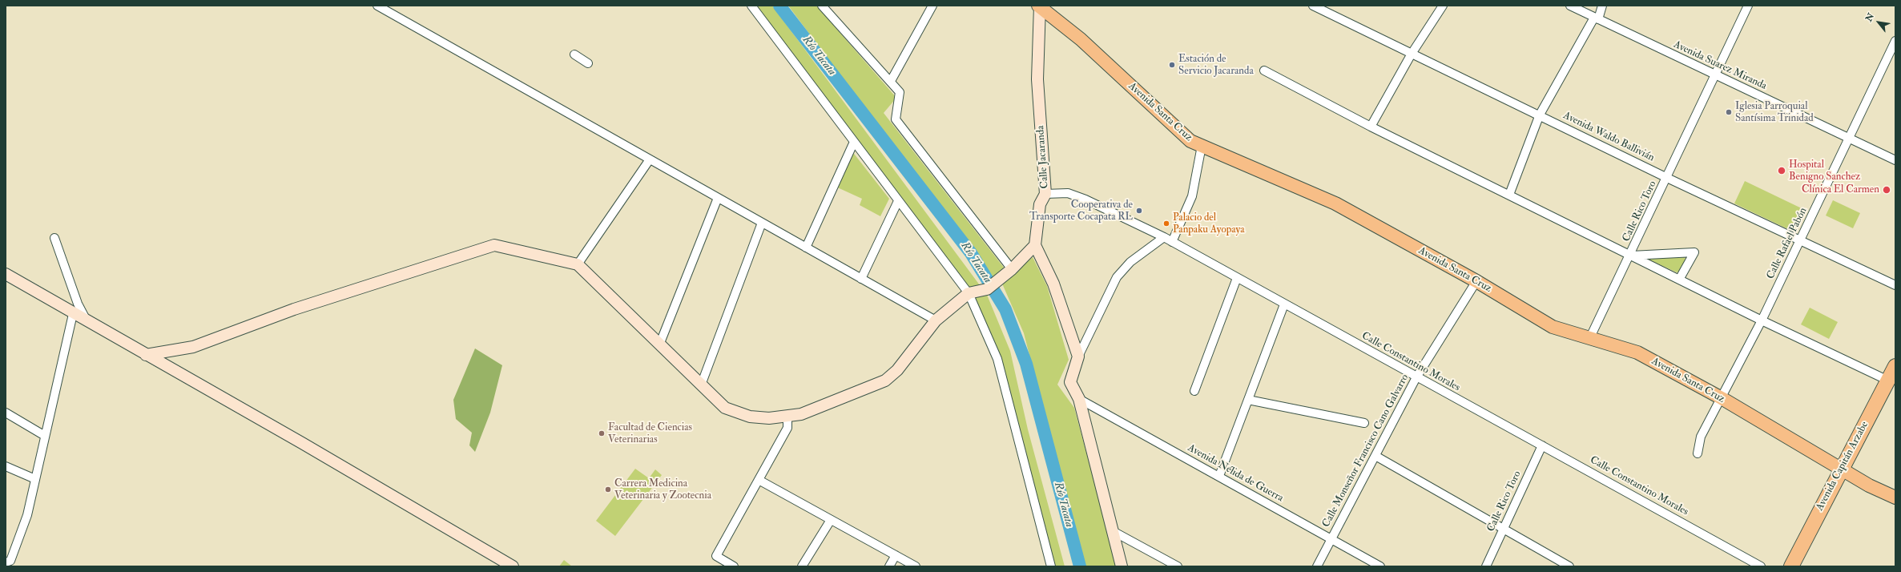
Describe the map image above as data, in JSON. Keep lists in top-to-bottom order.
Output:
{
  "streets": {
    "highway": ["Avenida Capitán Arzabe"],
    "main road": ["Avenida Santa Cruz"],
    "street": [
      "Avenida Suarez Miranda",
      "Avenida Waldo Ballivián",
      "Calle Jacaranda",
      "Calle Rico Toro",
      "Calle Rafael Pabón",
      "Calle Constantino Morales",
      "Calle Monseñor Francisco Cano Galvarro",
      "Avenida Nélida de Guerra"
    ]
  },
  "crossings": [
    ["Avenida Suarez Miranda", "Calle Rico Toro"],
    ["Avenida Suarez Miranda", "Calle Rafael Pabón"],
    ["Avenida Santa Cruz", "Calle Jacaranda"],
    ["Avenida Santa Cruz", "Calle Rico Toro"],
    ["Avenida Santa Cruz", "Calle Rafael Pabón"],
    ["Avenida Santa Cruz", "Calle Monseñor Francisco Cano Galvarro"],
    ["Avenida Santa Cruz", "Avenida Capitán Arzabe"],
    ["Avenida Waldo Ballivián", "Calle Rico Toro"],
    ["Avenida Waldo Ballivián", "Calle Rafael Pabón"],
    ["Calle Jacaranda", "Calle Constantino Morales"],
    ["Calle Rico Toro", "Calle Constantino Morales"],
    ["Calle Constantino Morales", "Calle Monseñor Francisco Cano Galvarro"],
    ["Calle Monseñor Francisco Cano Galvarro", "Avenida Nélida de Guerra"]
  ],
  "water": ["Río Tacata"],
  "places": [
    "Estación de Servicio Jacaranda",
    "Iglesia Parroquial Santísima Trinidad",
    "Hospital Benigno Sanchez",
    "Clínica El Carmen",
    "Cooperativa de Transporte Cocapata RL",
    "Palacio del Panpaku Ayopaya",
    "Facultad de Ciencias Veterinarias",
    "Carrera Medicina Veterinaria y Zootecnia"
  ],
  "north": "top left"
}
